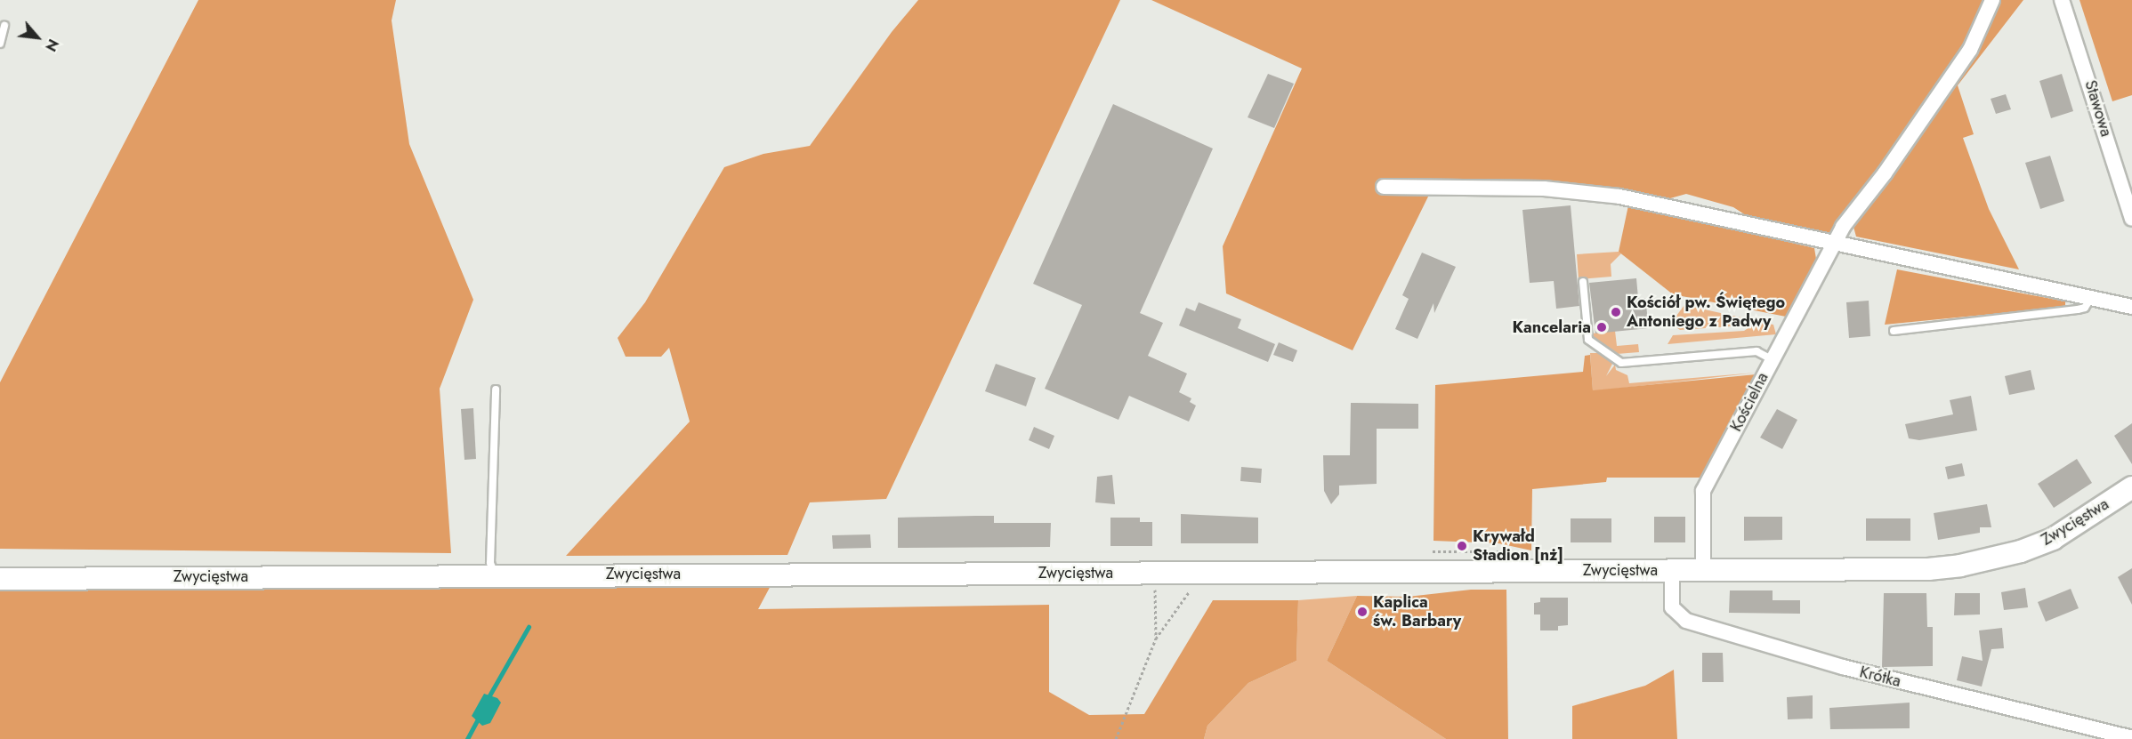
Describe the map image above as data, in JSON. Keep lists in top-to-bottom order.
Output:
{
  "streets": {
    "main road": ["Zwycięstwa"],
    "street": ["Stawowa", "Kościelna", "Krótka"]
  },
  "crossings": [
    ["Kościelna", "Zwycięstwa"],
    ["Zwycięstwa", "Krótka"]
  ],
  "places": [
    "Kościół pw. Świętego Antoniego z Padwy",
    "Kancelaria",
    "Krywałd Stadion [nż]",
    "Kaplica św. Barbary"
  ],
  "north": "bottom right"
}
